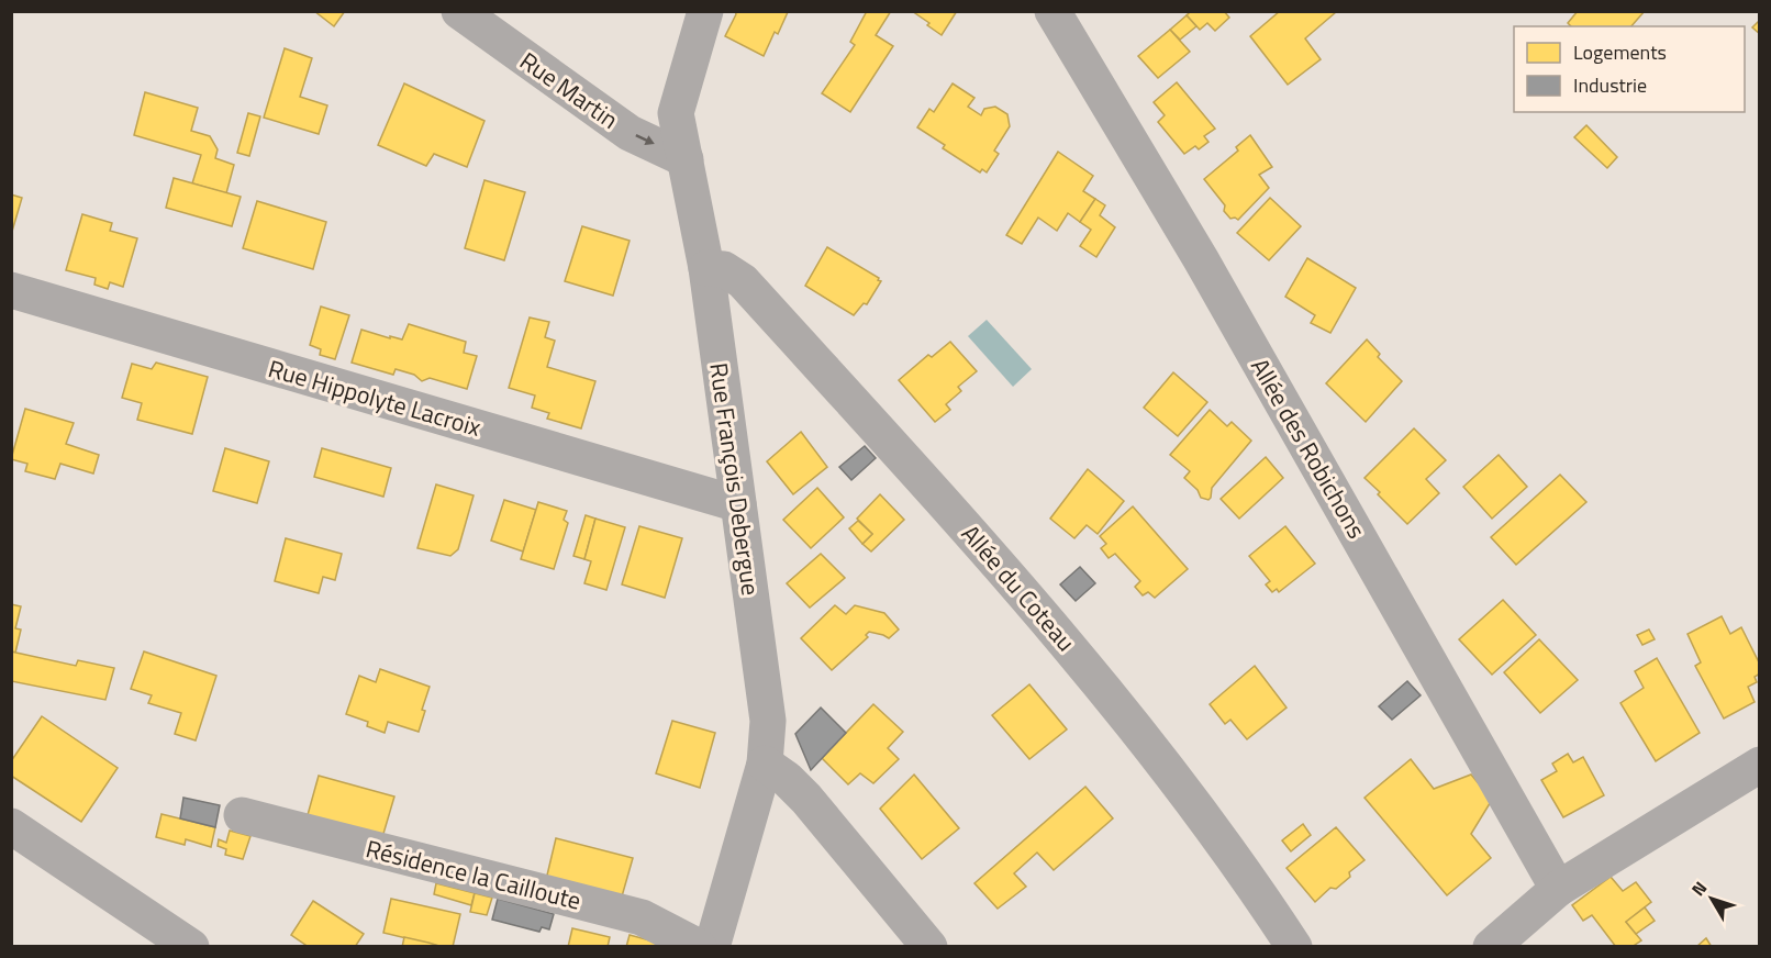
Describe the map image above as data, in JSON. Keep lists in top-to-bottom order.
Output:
{
  "streets": {
    "street": [
      "Rue Martin",
      "Rue Hippolyte Lacroix",
      "Allée des Robichons",
      "Rue François Debergue",
      "Allée du Coteau",
      "Résidence la Cailloute"
    ]
  },
  "crossings": [
    ["Rue Martin", "Rue François Debergue"],
    ["Rue Hippolyte Lacroix", "Rue François Debergue"],
    ["Rue François Debergue", "Allée du Coteau"]
  ],
  "one_way": ["Rue Martin"],
  "legend": ["Logements", "Industrie"],
  "north": "top left"
}
